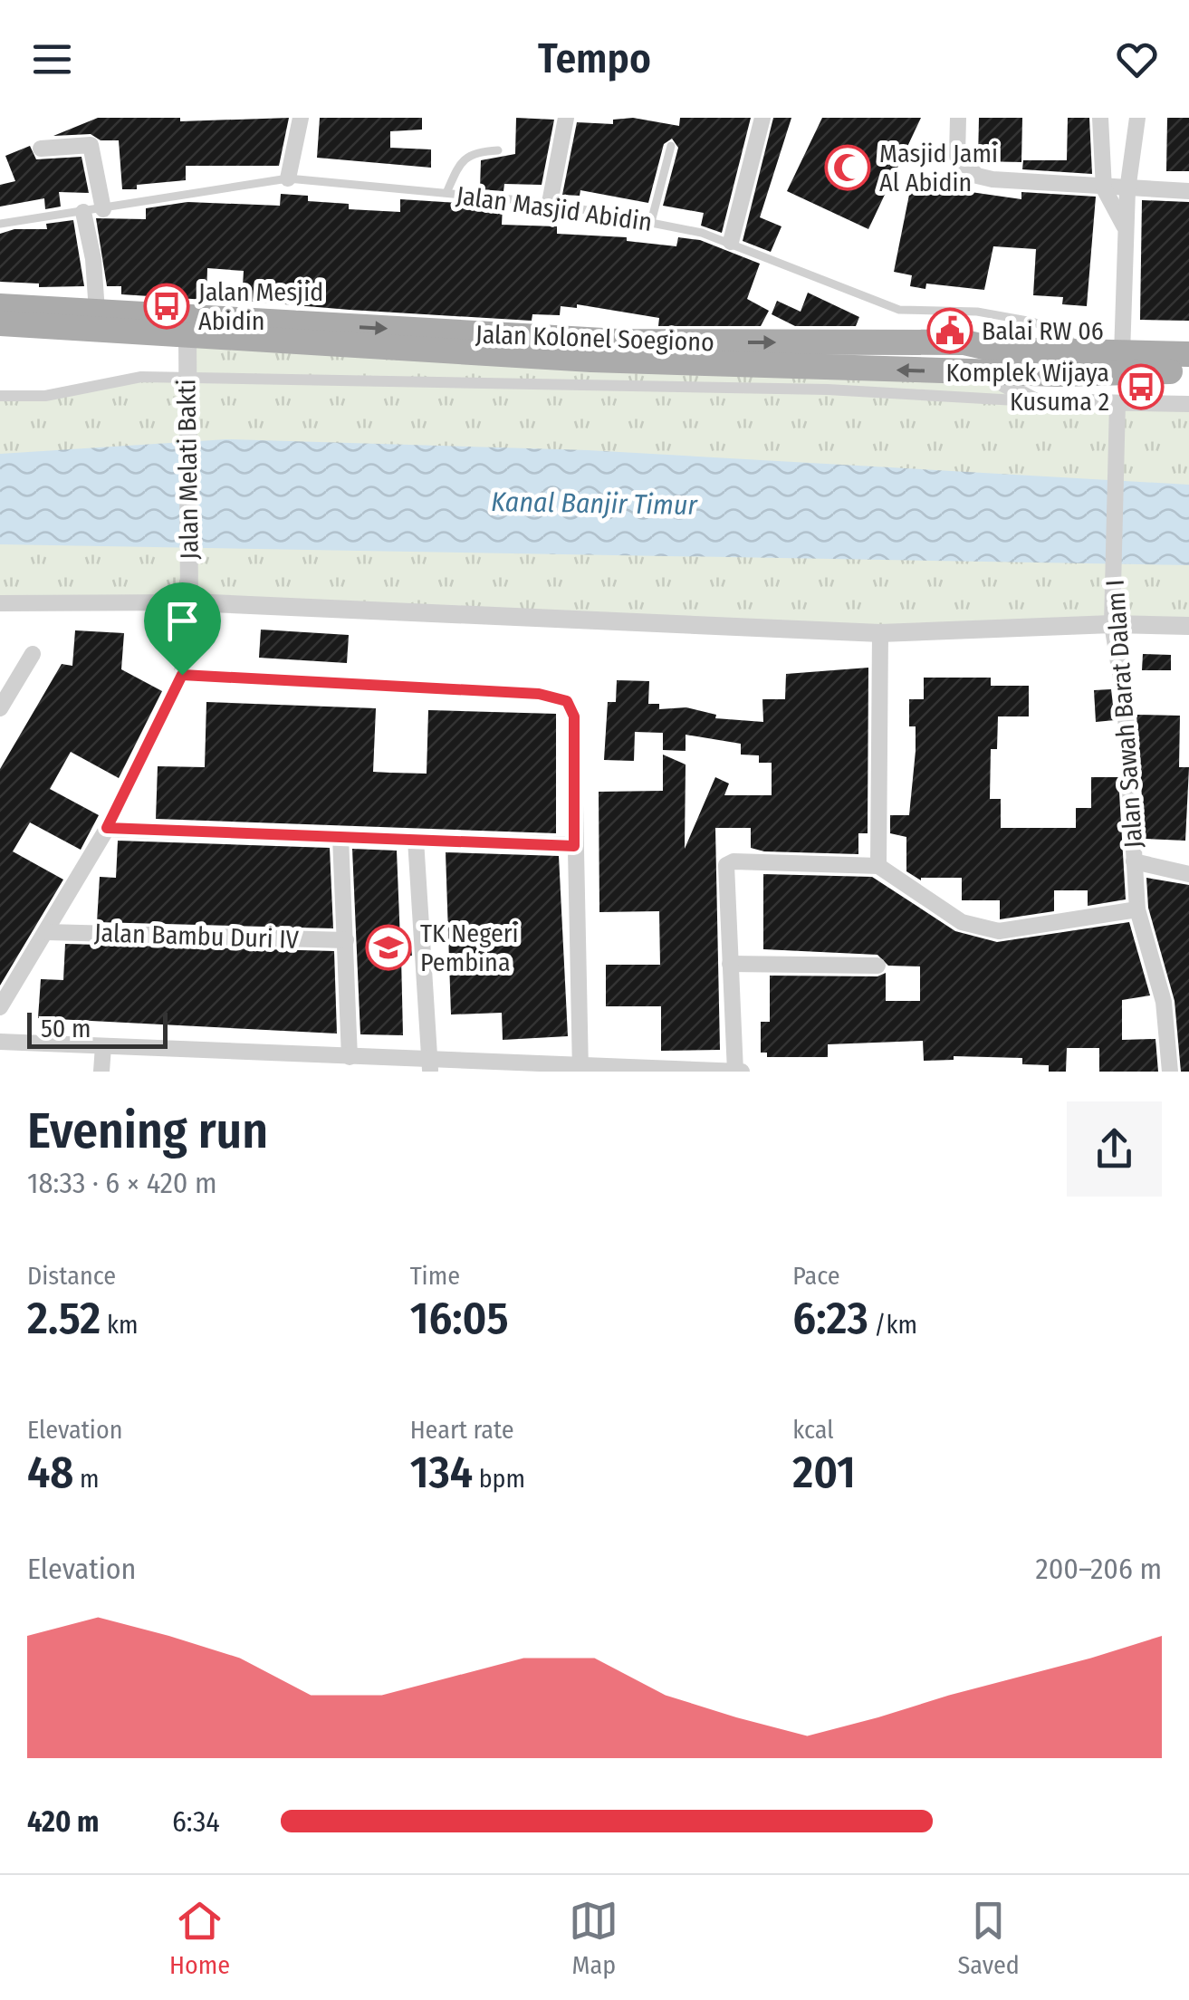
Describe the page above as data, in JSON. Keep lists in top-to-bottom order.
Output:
{
  "streets": {
    "main road": ["Jalan Kolonel Soegiono"],
    "street": ["Jalan Melati Bakti", "Jalan Sawah Barat Dalam I", "Jalan Bambu Duri IV"],
    "lane": ["Jalan Masjid Abidin"]
  },
  "crossings": [
    ["Jalan Masjid Abidin", "Jalan Kolonel Soegiono"],
    ["Jalan Kolonel Soegiono", "Jalan Melati Bakti"]
  ],
  "water": ["Kanal Banjir Timur"],
  "places": {
    "mosque": ["Masjid Jami Al Abidin"],
    "bus stop": ["Jalan Mesjid Abidin", "Komplek Wijaya Kusuma 2"],
    "public building": ["Balai RW 06"],
    "school or university": ["TK Negeri Pembina"]
  },
  "scale_bar": "50 m",
  "page": {
    "header": "Tempo",
    "scale": "50 m",
    "heading": ["Evening run", "18:33 · 6 × 420 m"],
    "stats": [
      ["Distance", "2.52 km"],
      ["Time", "16:05"],
      ["Pace", "6:23 /km"],
      ["Elevation", "48 m"],
      ["Heart rate", "134 bpm"],
      ["kcal", "201"]
    ],
    "chart": ["Elevation", "200–206 m"],
    "list": [
      {
        "name": "420 m",
        "note": "6:34"
      }
    ],
    "tabs": ["Home", "Map", "Saved"]
  }
}
